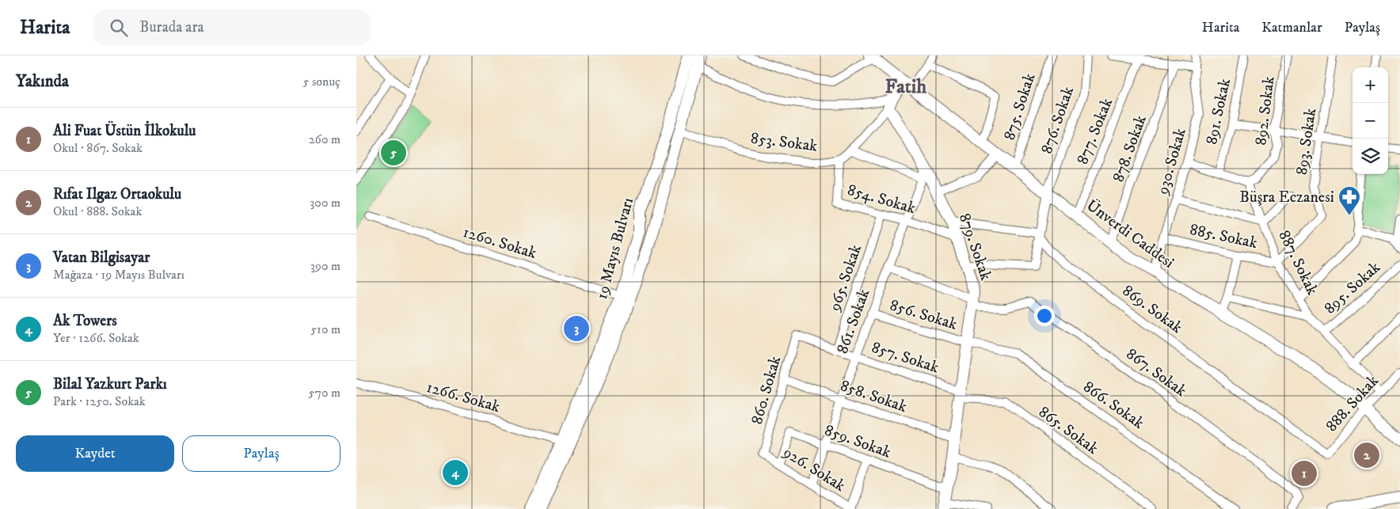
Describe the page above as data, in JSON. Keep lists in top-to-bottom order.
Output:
{
  "streets": {
    "main road": ["Ünverdi Caddesi", "879. Sokak", "19 Mayıs Bulvarı"],
    "street": [
      "875. Sokak",
      "892. Sokak",
      "891. Sokak",
      "876. Sokak",
      "877. Sokak",
      "893. Sokak",
      "853. Sokak",
      "878. Sokak",
      "930. Sokak",
      "854. Sokak",
      "885. Sokak",
      "1260. Sokak",
      "887. Sokak",
      "965. Sokak",
      "895. Sokak",
      "869. Sokak",
      "856. Sokak",
      "861. Sokak",
      "857. Sokak",
      "867. Sokak",
      "860. Sokak",
      "858. Sokak",
      "1266. Sokak",
      "888. Sokak",
      "866. Sokak",
      "865. Sokak",
      "859. Sokak",
      "926. Sokak"
    ]
  },
  "crossings": [
    ["875. Sokak", "Ünverdi Caddesi"],
    ["892. Sokak", "887. Sokak"],
    ["876. Sokak", "Ünverdi Caddesi"],
    ["876. Sokak", "879. Sokak"],
    ["876. Sokak", "869. Sokak"],
    ["877. Sokak", "Ünverdi Caddesi"],
    ["893. Sokak", "885. Sokak"],
    ["893. Sokak", "887. Sokak"],
    ["853. Sokak", "854. Sokak"],
    ["853. Sokak", "879. Sokak"],
    ["853. Sokak", "19 Mayıs Bulvarı"],
    ["878. Sokak", "Ünverdi Caddesi"],
    ["930. Sokak", "Ünverdi Caddesi"],
    ["930. Sokak", "885. Sokak"],
    ["854. Sokak", "879. Sokak"],
    ["854. Sokak", "965. Sokak"],
    ["854. Sokak", "861. Sokak"],
    ["Ünverdi Caddesi", "888. Sokak"],
    ["885. Sokak", "887. Sokak"],
    ["1260. Sokak", "19 Mayıs Bulvarı"],
    ["879. Sokak", "869. Sokak"],
    ["879. Sokak", "856. Sokak"],
    ["879. Sokak", "861. Sokak"],
    ["879. Sokak", "857. Sokak"],
    ["879. Sokak", "867. Sokak"],
    ["879. Sokak", "858. Sokak"],
    ["879. Sokak", "866. Sokak"],
    ["879. Sokak", "865. Sokak"],
    ["879. Sokak", "859. Sokak"],
    ["19 Mayıs Bulvarı", "1266. Sokak"],
    ["887. Sokak", "895. Sokak"],
    ["887. Sokak", "888. Sokak"],
    ["965. Sokak", "857. Sokak"],
    ["869. Sokak", "888. Sokak"],
    ["856. Sokak", "861. Sokak"],
    ["856. Sokak", "866. Sokak"],
    ["861. Sokak", "857. Sokak"],
    ["861. Sokak", "858. Sokak"],
    ["861. Sokak", "859. Sokak"],
    ["861. Sokak", "926. Sokak"],
    ["857. Sokak", "860. Sokak"],
    ["857. Sokak", "865. Sokak"],
    ["860. Sokak", "858. Sokak"],
    ["860. Sokak", "926. Sokak"],
    ["859. Sokak", "926. Sokak"]
  ],
  "districts": ["Fatih"],
  "places": {
    "pharmacy": ["Büşra Eczanesi"]
  },
  "page": {
    "header": "Harita",
    "search": "Burada ara",
    "nav": ["Harita", "Katmanlar", "Paylaş"],
    "heading": ["Yakında", "5 sonuç"],
    "map_buttons": ["+", "−"],
    "list": [
      {
        "mark": "1",
        "name": "Ali Fuat Üstün İlkokulu",
        "note": "Okul · 867. Sokak",
        "value": "260 m"
      },
      {
        "mark": "2",
        "name": "Rıfat Ilgaz Ortaokulu",
        "note": "Okul · 888. Sokak",
        "value": "300 m"
      },
      {
        "mark": "3",
        "name": "Vatan Bilgisayar",
        "note": "Mağaza · 19 Mayıs Bulvarı",
        "value": "390 m"
      },
      {
        "mark": "4",
        "name": "Ak Towers",
        "note": "Yer · 1266. Sokak",
        "value": "510 m"
      },
      {
        "mark": "5",
        "name": "Bilal Yazkurt Parkı",
        "note": "Park · 1250. Sokak",
        "value": "570 m"
      }
    ],
    "pins": [
      "5",
      "3",
      "2",
      "4",
      "1"
    ],
    "buttons": ["Kaydet", "Paylaş"]
  }
}
